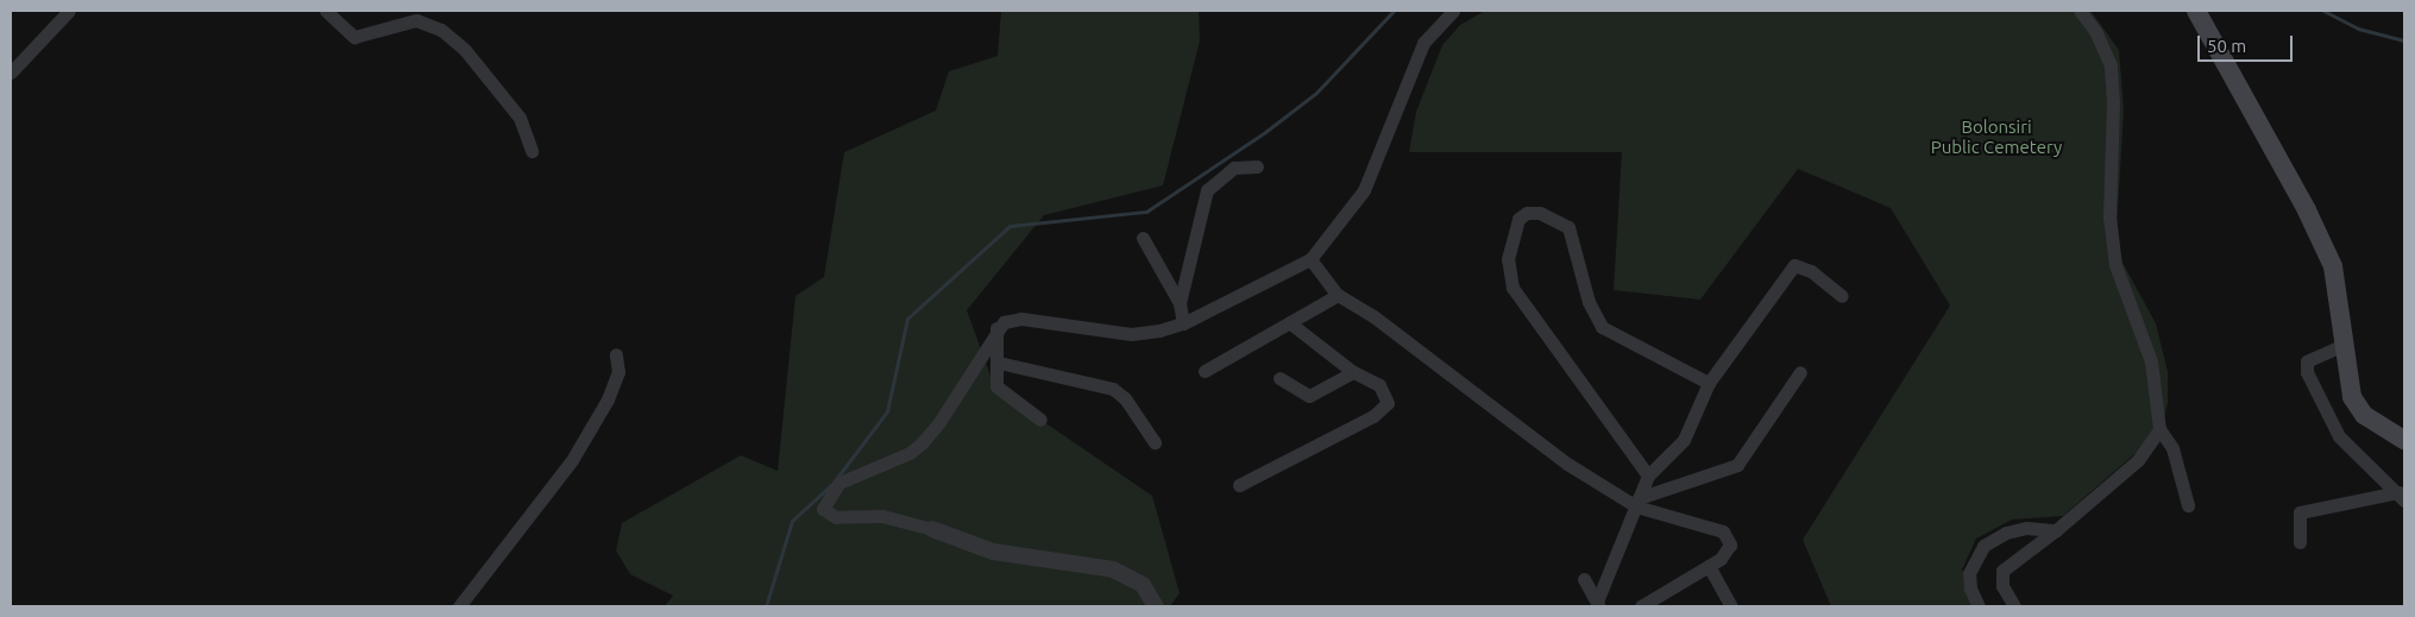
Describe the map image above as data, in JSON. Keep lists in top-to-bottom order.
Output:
{
  "parks": ["Bolonsiri Public Cemetery"],
  "scale_bar": "50 m"
}
